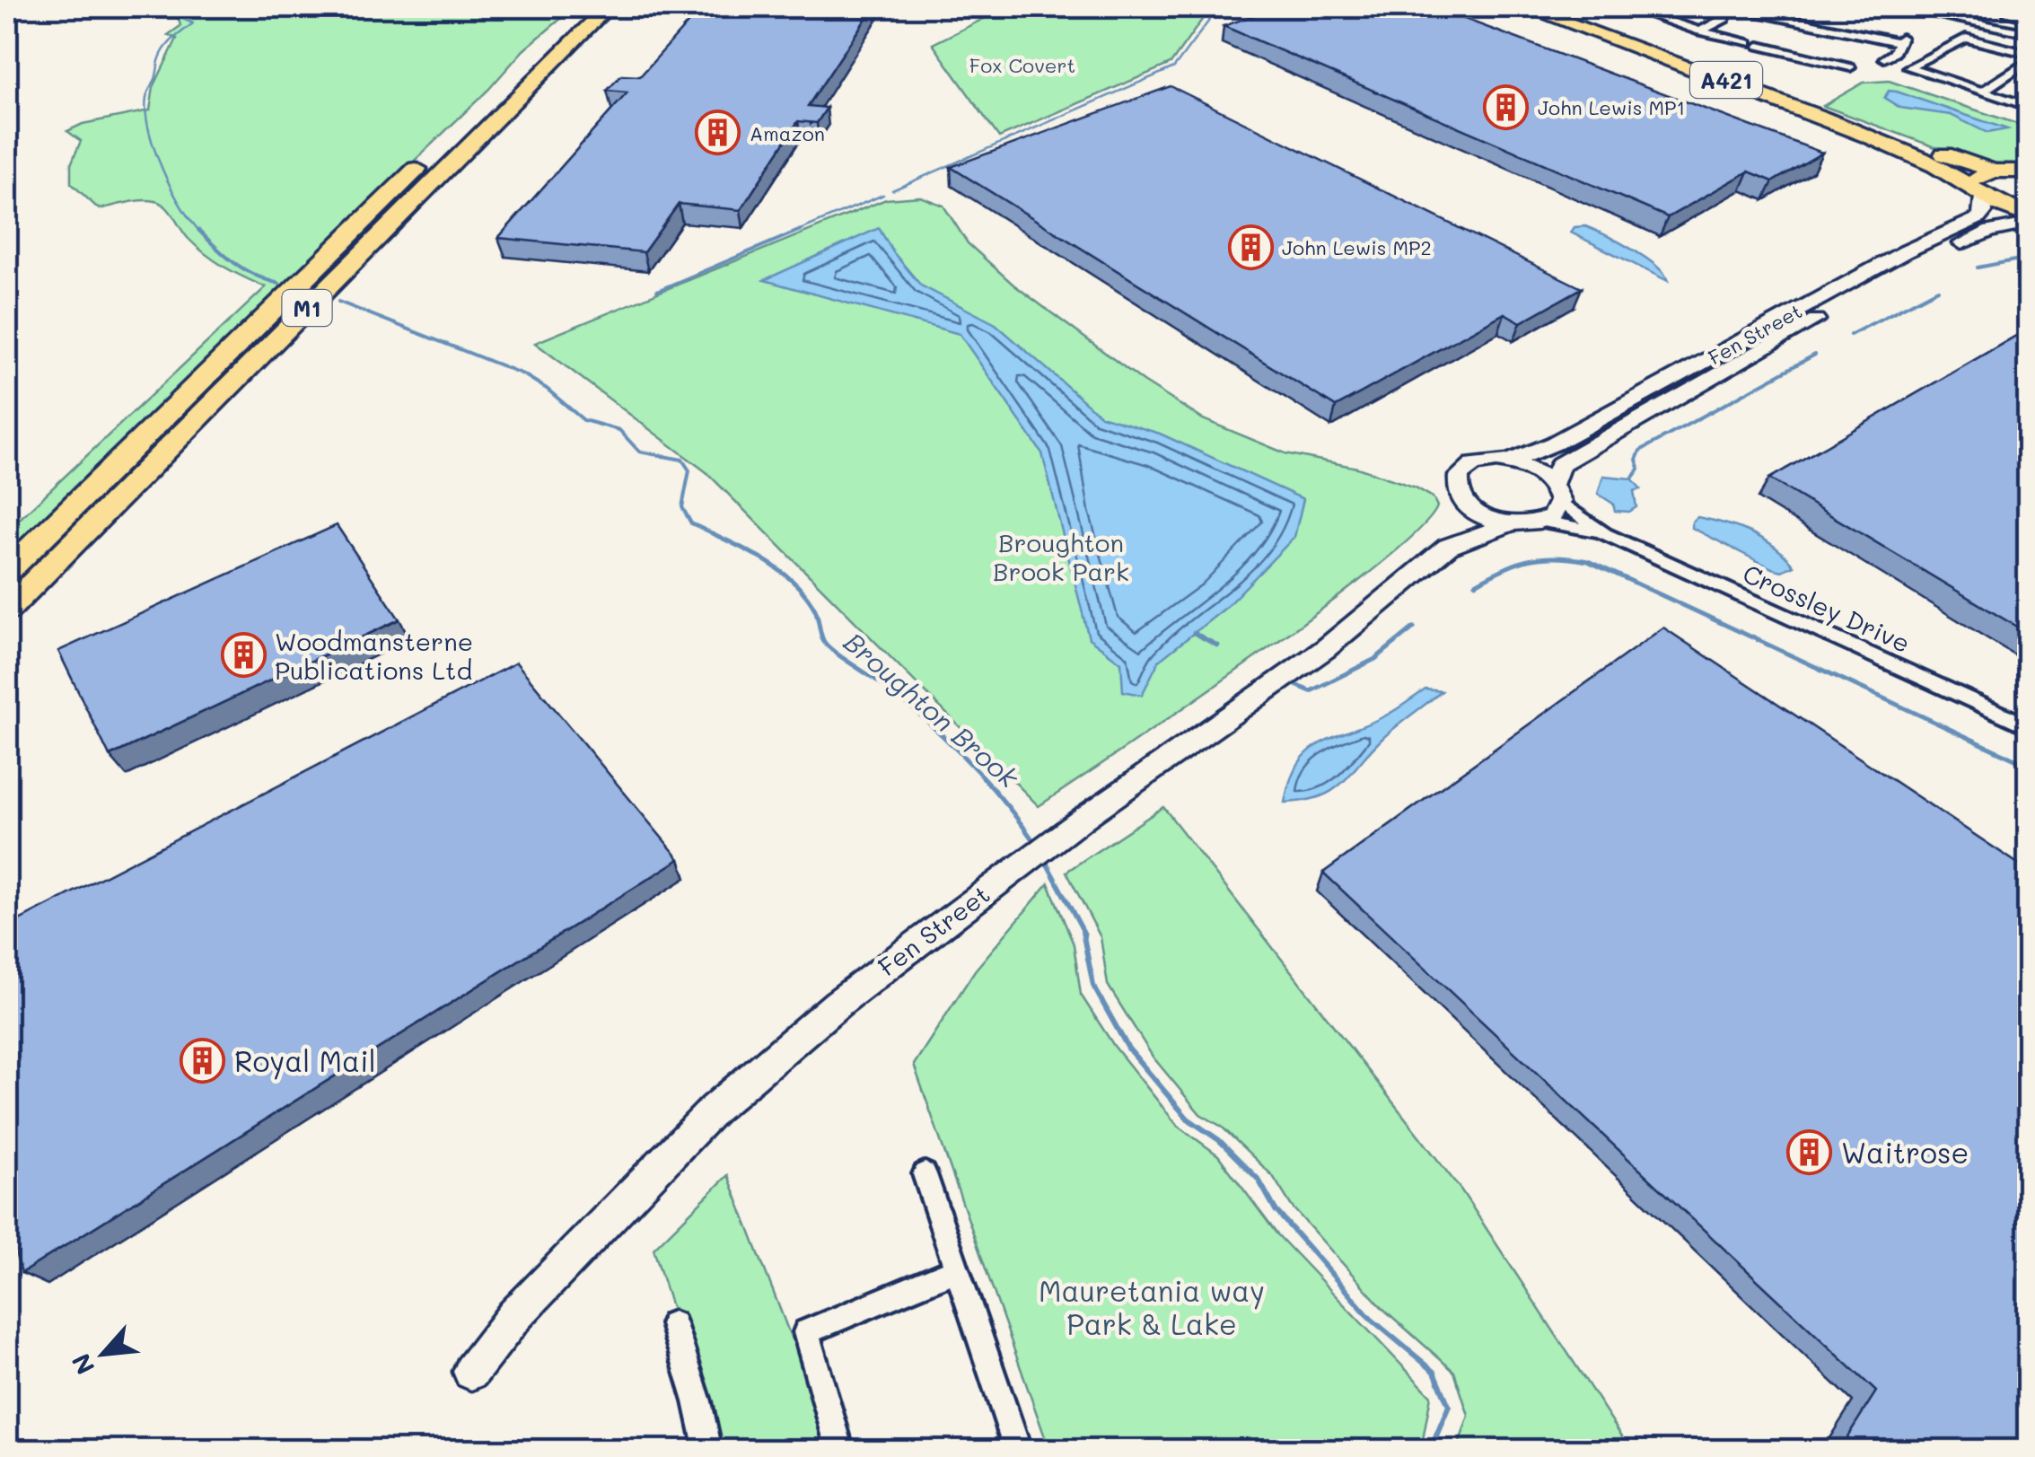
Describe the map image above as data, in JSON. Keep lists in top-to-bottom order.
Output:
{
  "streets": {
    "highway": ["A421", "M1"],
    "street": ["Fen Street", "Crossley Drive"]
  },
  "crossings": [
    ["A421", "Fen Street"]
  ],
  "water": ["Broughton Brook"],
  "parks": ["Fox Covert", "Broughton Brook Park", "Mauretania way Park & Lake"],
  "places": {
    "building": [
      "John Lewis MP1",
      "Amazon",
      "John Lewis MP2",
      "Woodmansterne Publications Ltd",
      "Royal Mail",
      "Waitrose"
    ]
  },
  "north": "bottom left"
}
